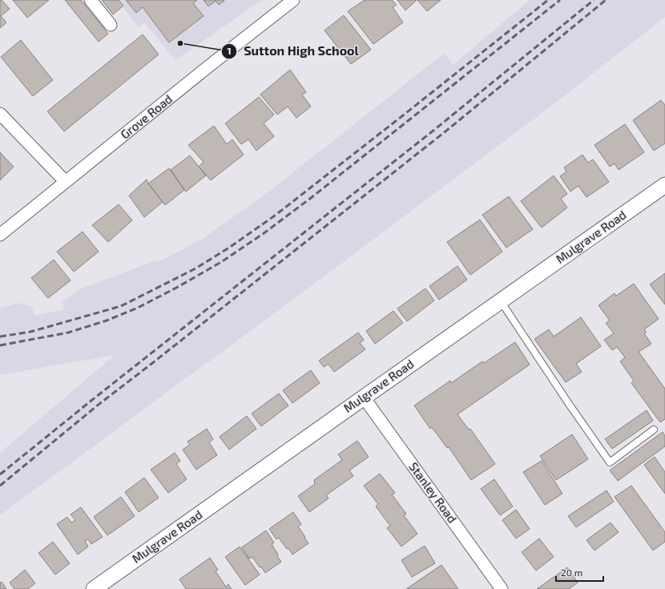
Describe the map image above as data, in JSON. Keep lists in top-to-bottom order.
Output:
{
  "streets": {
    "street": ["Grove Road", "Mulgrave Road", "Stanley Road"]
  },
  "crossings": [
    ["Mulgrave Road", "Stanley Road"]
  ],
  "places": ["Sutton High School"],
  "scale_bar": "20 m"
}
